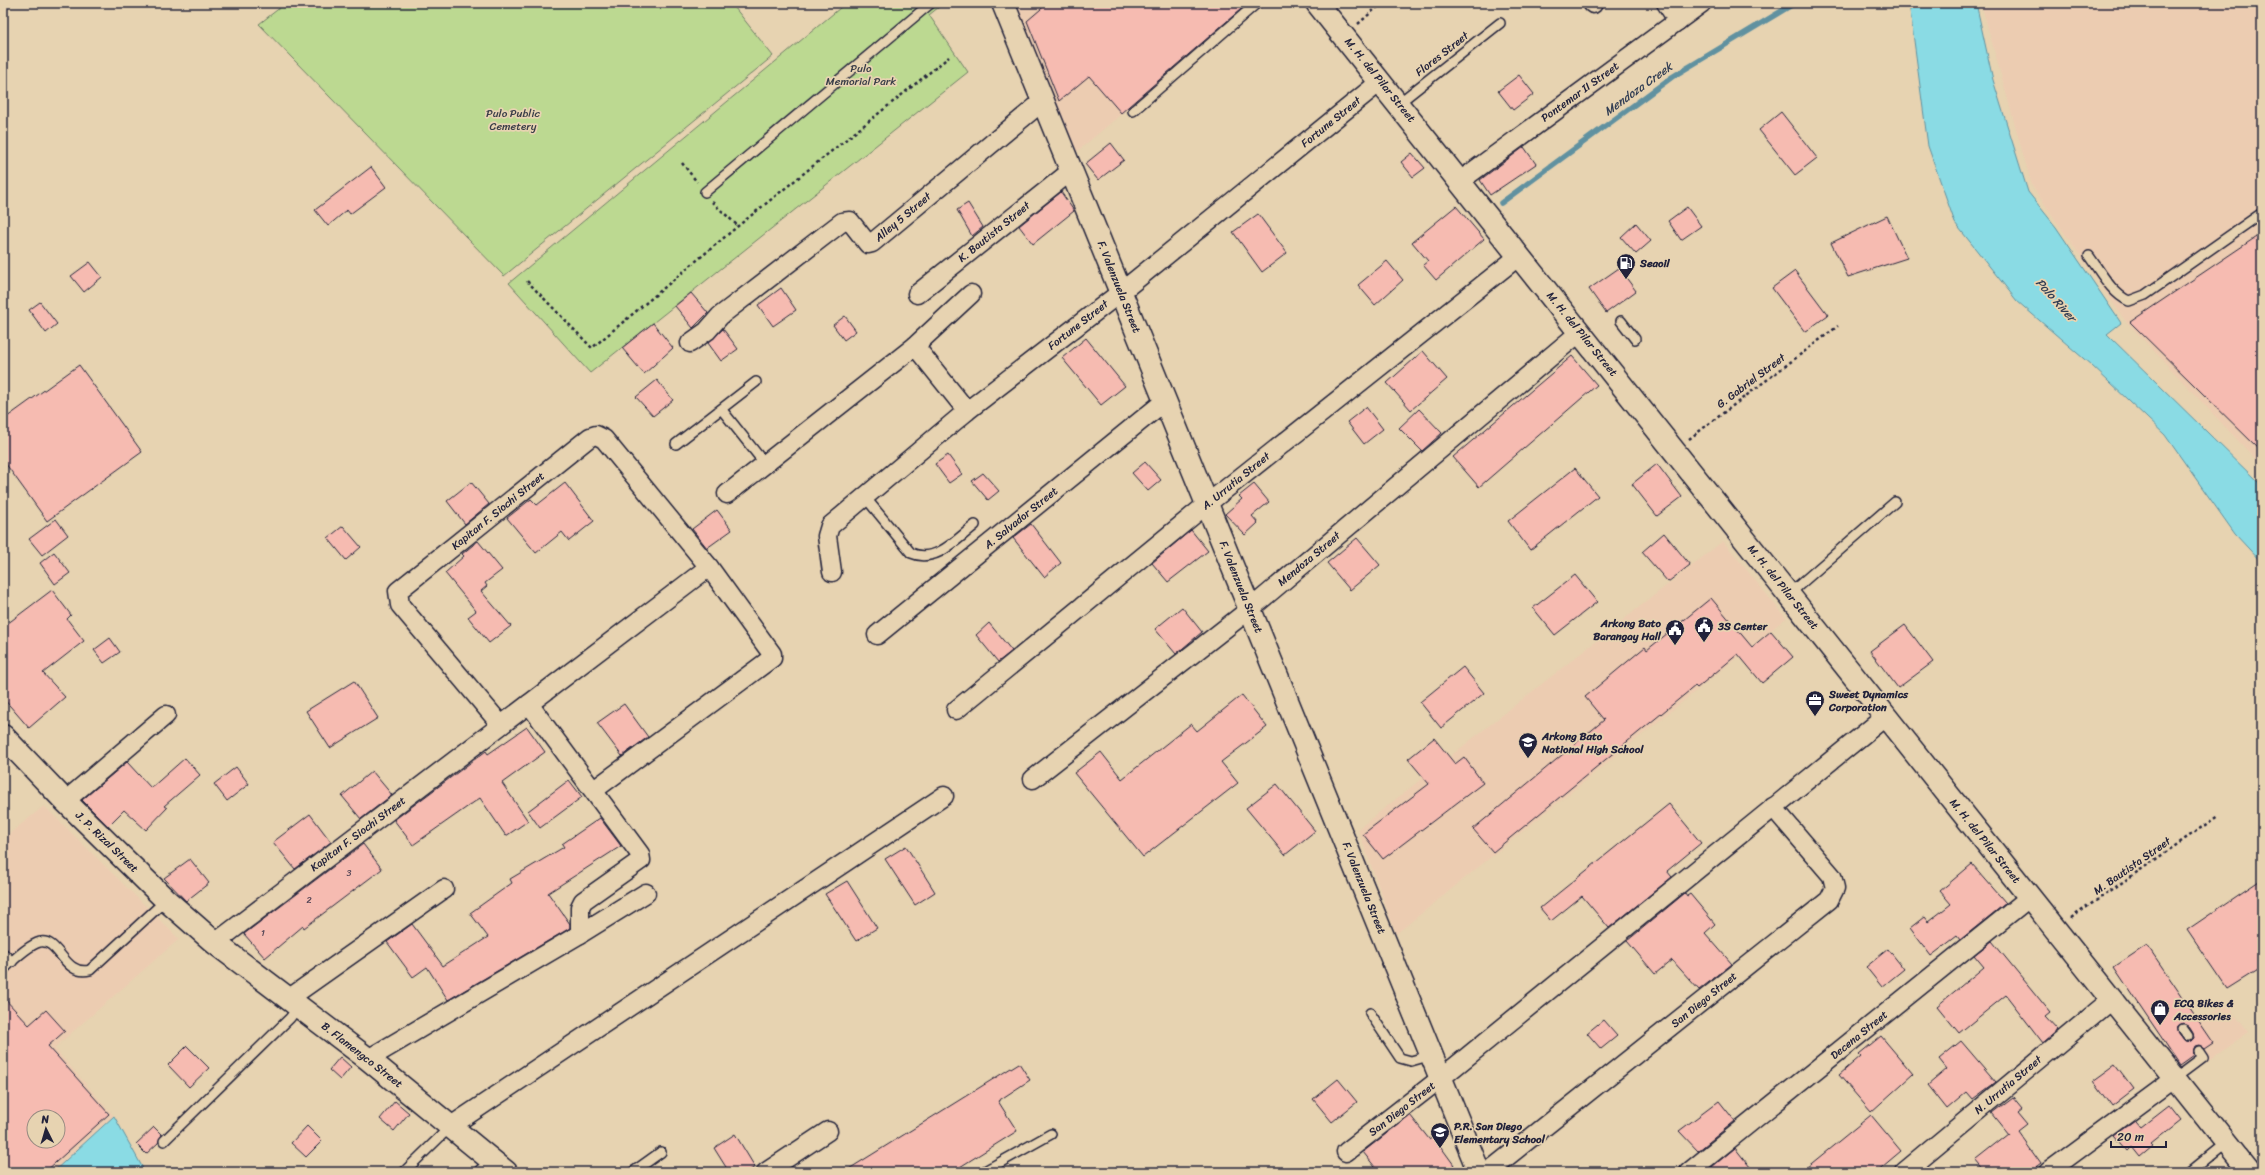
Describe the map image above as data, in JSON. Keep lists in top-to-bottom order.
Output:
{
  "streets": {
    "main road": [
      "M. H. del Pilar Street",
      "F. Valenzuela Street",
      "J. P. Rizal Street",
      "B. Flamengco Street"
    ],
    "street": [
      "Pontemar II Street",
      "Fortune Street",
      "Alley 5 Street",
      "K. Bautista Street",
      "A. Urrutia Street",
      "Kapitan F. Siochi Street",
      "A. Salvador Street",
      "Mendoza Street",
      "San Diego Street",
      "Decena Street",
      "N. Urrutia Street"
    ],
    "lane": ["Flores Street"],
    "path": ["G. Gabriel Street", "M. Bautista Street"]
  },
  "crossings": [
    ["Flores Street", "M. H. del Pilar Street"],
    ["M. H. del Pilar Street", "Pontemar II Street"],
    ["M. H. del Pilar Street", "Fortune Street"],
    ["M. H. del Pilar Street", "G. Gabriel Street"],
    ["M. H. del Pilar Street", "A. Urrutia Street"],
    ["M. H. del Pilar Street", "Mendoza Street"],
    ["M. H. del Pilar Street", "M. Bautista Street"],
    ["M. H. del Pilar Street", "San Diego Street"],
    ["M. H. del Pilar Street", "Decena Street"],
    ["M. H. del Pilar Street", "N. Urrutia Street"],
    ["Fortune Street", "F. Valenzuela Street"],
    ["Alley 5 Street", "F. Valenzuela Street"],
    ["K. Bautista Street", "F. Valenzuela Street"],
    ["F. Valenzuela Street", "A. Urrutia Street"],
    ["F. Valenzuela Street", "A. Salvador Street"],
    ["F. Valenzuela Street", "Mendoza Street"],
    ["F. Valenzuela Street", "San Diego Street"],
    ["Kapitan F. Siochi Street", "J. P. Rizal Street"],
    ["Kapitan F. Siochi Street", "B. Flamengco Street"],
    ["J. P. Rizal Street", "B. Flamengco Street"]
  ],
  "water": ["Mendoza Creek", "Polo River"],
  "parks": ["Pulo Memorial Park", "Pulo Public Cemetery"],
  "places": {
    "fuel station": ["Seaoil"],
    "public building": ["3S Center", "Arkong Bato Barangay Hall"],
    "office": ["Sweet Dynamics Corporation"],
    "school or university": ["Arkong Bato National High School", "P.R. San Diego Elementary School"],
    "shop": ["ECQ Bikes & Accessories"]
  },
  "house_numbers": ["3", "2", "1"],
  "scale_bar": "20 m",
  "north": "top"
}
